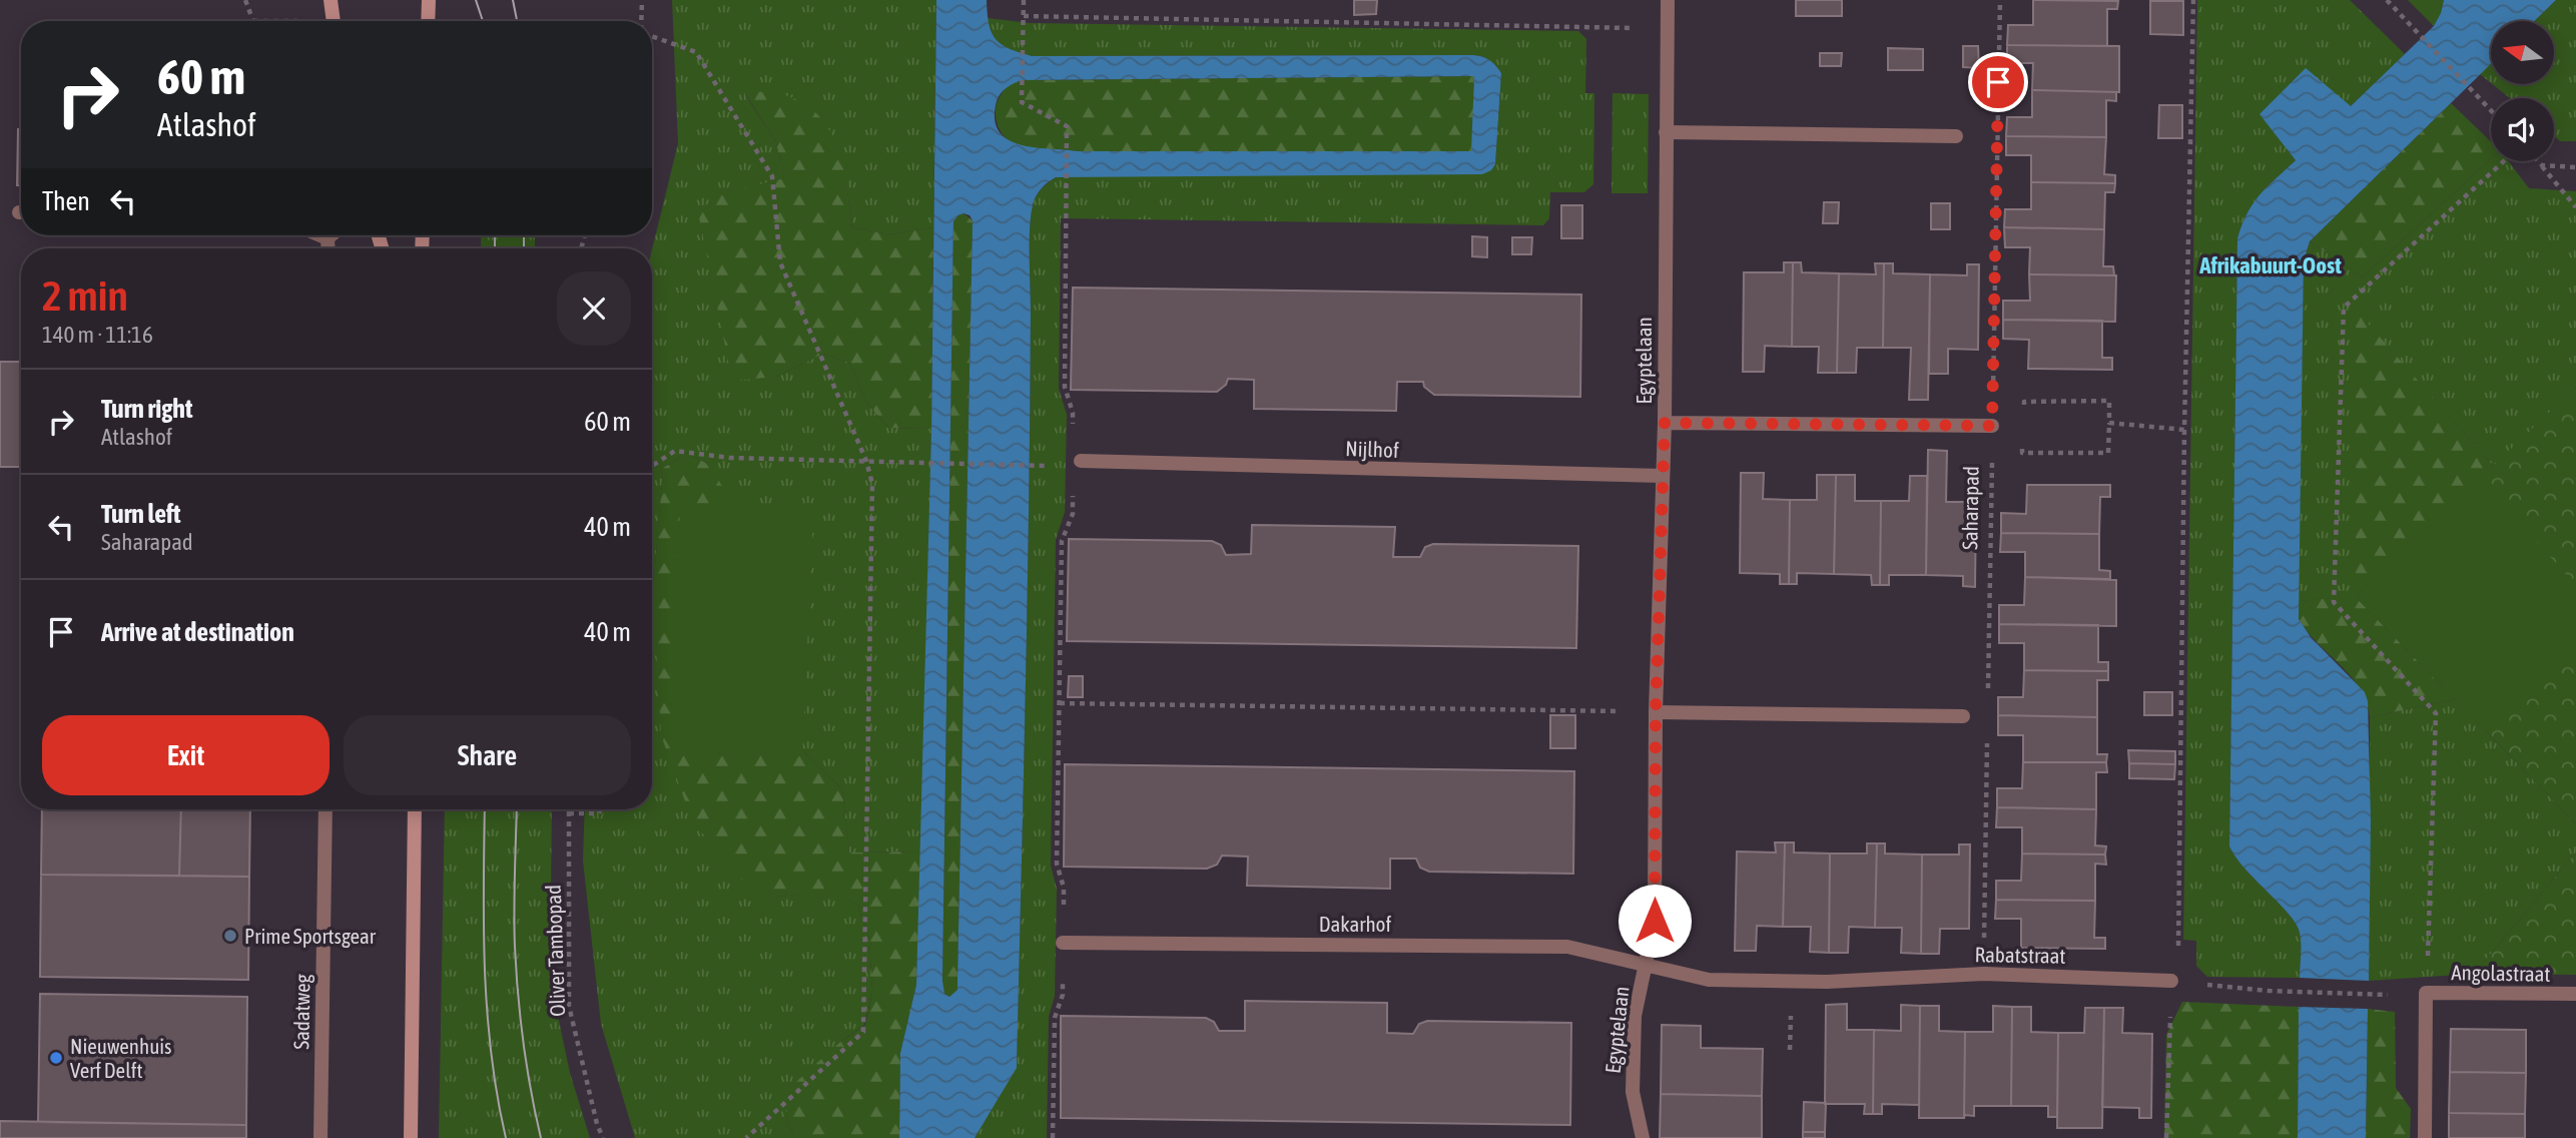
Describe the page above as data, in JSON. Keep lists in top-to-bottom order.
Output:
{
  "streets": {
    "street": [
      "Egyptelaan",
      "Nijlhof",
      "Dakarhof",
      "Rabatstraat",
      "Angolastraat",
      "Sadatweg"
    ],
    "path": ["Saharapad", "Oliver Tambopad"]
  },
  "crossings": [
    ["Egyptelaan", "Nijlhof"],
    ["Egyptelaan", "Dakarhof"],
    ["Egyptelaan", "Rabatstraat"],
    ["Dakarhof", "Rabatstraat"]
  ],
  "districts": ["Afrikabuurt-Oost"],
  "places": ["Prime Sportsgear", "Nieuwenhuis Verf Delft"],
  "north": "left",
  "page": {
    "turn": ["60 m", "Atlashof"],
    "then": "Then",
    "heading": ["2 min", "140 m · 11:16"],
    "list": [
      {
        "name": "Turn right",
        "note": "Atlashof",
        "value": "60 m"
      },
      {
        "name": "Turn left",
        "note": "Saharapad",
        "value": "40 m"
      },
      {
        "name": "Arrive at destination",
        "value": "40 m"
      }
    ],
    "buttons": ["Exit", "Share"]
  }
}
